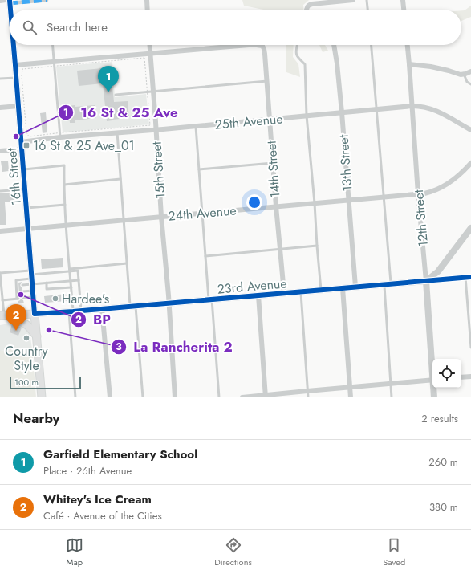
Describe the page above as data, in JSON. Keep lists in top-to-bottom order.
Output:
{
  "streets": {
    "main road": ["16th Street"],
    "street": [
      "25th Avenue",
      "13th Street",
      "14th Street",
      "15th Street",
      "24th Avenue",
      "12th Street",
      "23rd Avenue"
    ]
  },
  "crossings": [
    ["25th Avenue", "13th Street"],
    ["25th Avenue", "14th Street"],
    ["25th Avenue", "15th Street"],
    ["25th Avenue", "16th Street"],
    ["25th Avenue", "12th Street"],
    ["13th Street", "24th Avenue"],
    ["13th Street", "23rd Avenue"],
    ["14th Street", "15th Street"],
    ["14th Street", "24th Avenue"],
    ["14th Street", "23rd Avenue"],
    ["15th Street", "24th Avenue"],
    ["15th Street", "23rd Avenue"],
    ["16th Street", "24th Avenue"],
    ["16th Street", "23rd Avenue"],
    ["24th Avenue", "12th Street"],
    ["12th Street", "23rd Avenue"]
  ],
  "places": {
    "other": [
      "16 St & 25 Ave",
      "BP",
      "Hardee's",
      "La Rancherita 2",
      "Country Style"
    ],
    "transit": ["16 St & 25 Ave_01"]
  },
  "scale_bar": "100 m",
  "page": {
    "search": "Search here",
    "pins": ["1", "2"],
    "scale": "100 m",
    "heading": ["Nearby", "2 results"],
    "list": [
      {
        "mark": "1",
        "name": "Garfield Elementary School",
        "note": "Place · 26th Avenue",
        "value": "260 m"
      },
      {
        "mark": "2",
        "name": "Whitey's Ice Cream",
        "note": "Café · Avenue of the Cities",
        "value": "380 m"
      }
    ],
    "nav": ["Map", "Directions", "Saved"]
  }
}
